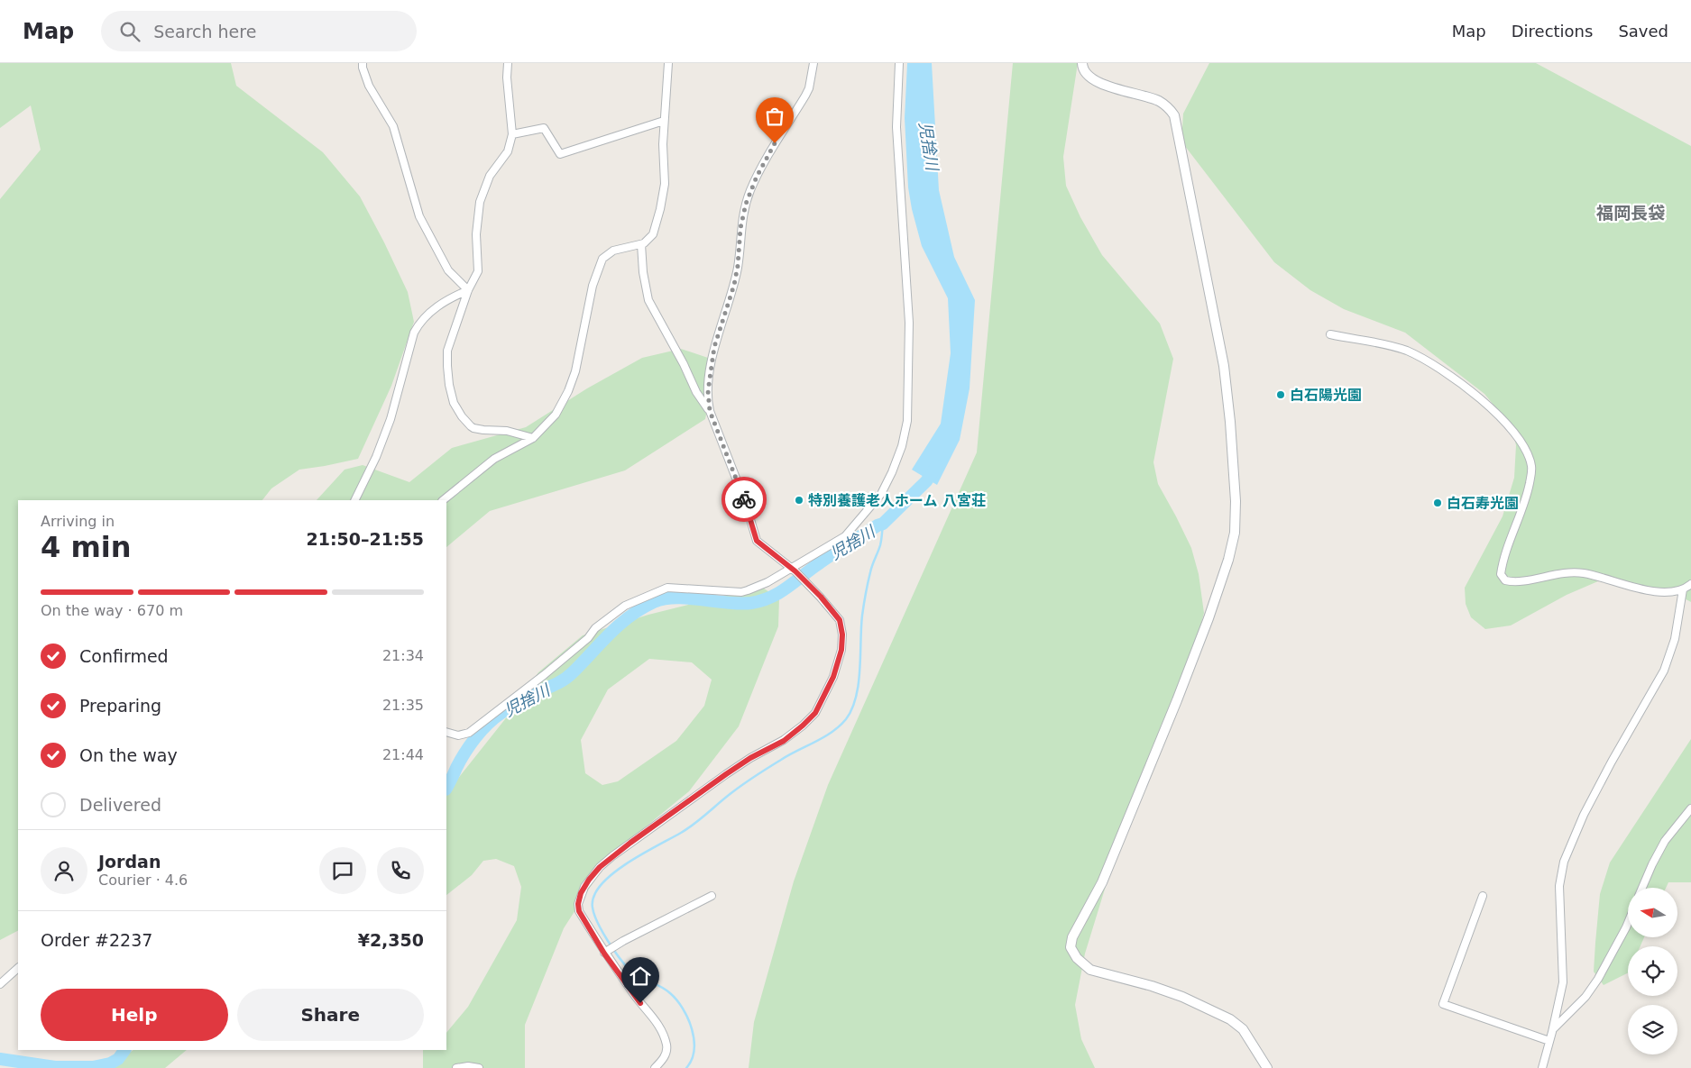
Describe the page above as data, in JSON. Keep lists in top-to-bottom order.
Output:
{
  "districts": ["福岡長袋"],
  "water": ["児捨川"],
  "places": ["白石陽光園", "特別養護老人ホーム 八宮荘", "白石寿光園"],
  "north": "left",
  "page": {
    "header": "Map",
    "search": "Search here",
    "nav": ["Map", "Directions", "Saved"],
    "heading": ["4 min", "Arriving in", "21:50–21:55"],
    "panel": [
      "Jordan",
      "Courier · 4.6",
      "Order #2237",
      "¥2,350"
    ],
    "bar": "On the way · 670 m",
    "list": [
      ["Confirmed", "21:34"],
      ["Preparing", "21:35"],
      ["On the way", "21:44"],
      "Delivered"
    ],
    "buttons": ["Help", "Share"]
  }
}
